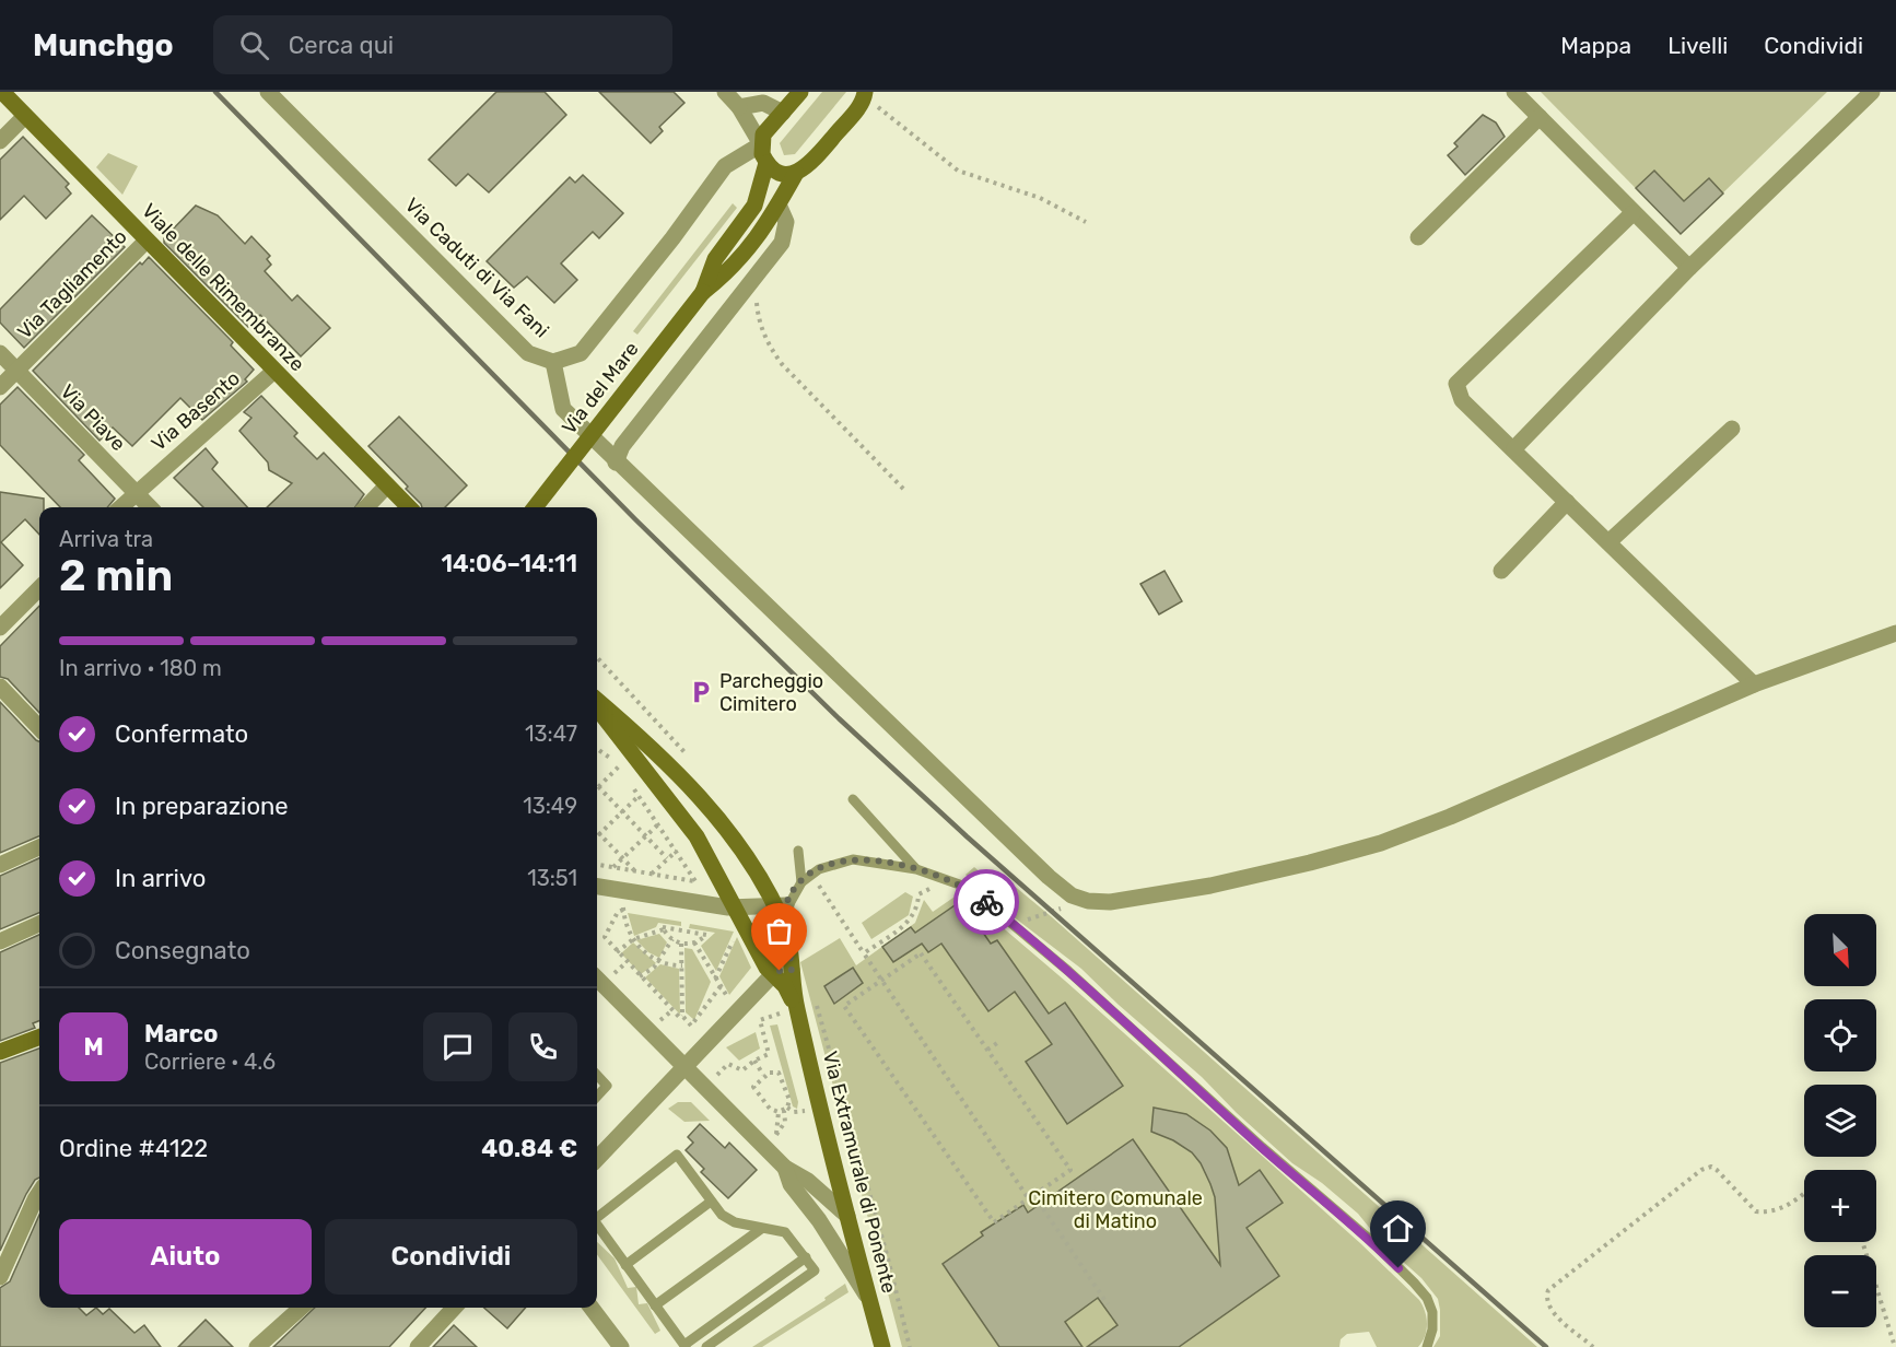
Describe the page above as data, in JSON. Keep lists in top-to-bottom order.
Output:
{
  "streets": {
    "main road": ["Viale delle Rimembranze", "Via del Mare", "Via Extramurale di Ponente"],
    "street": [
      "Via Caduti di Via Fani",
      "Via Tagliamento",
      "Via Basento",
      "Via Piave"
    ]
  },
  "crossings": [
    ["Via Tagliamento", "Viale delle Rimembranze"],
    ["Via Tagliamento", "Via Piave"],
    ["Viale delle Rimembranze", "Via Basento"],
    ["Via Basento", "Via Piave"]
  ],
  "parks": ["Cimitero Comunale di Matino"],
  "places": {
    "parking": ["Parcheggio Cimitero"]
  },
  "north": "bottom right",
  "page": {
    "header": "Munchgo",
    "search": "Cerca qui",
    "nav": ["Mappa", "Livelli", "Condividi"],
    "heading": ["2 min", "Arriva tra", "14:06–14:11"],
    "panel": [
      "Marco",
      "Corriere · 4.6",
      "Ordine #4122",
      "40.84 €"
    ],
    "bar": "In arrivo · 180 m",
    "list": [
      ["Confermato", "13:47"],
      ["In preparazione", "13:49"],
      ["In arrivo", "13:51"],
      "Consegnato"
    ],
    "map_buttons": ["+", "−"],
    "round": "M",
    "buttons": ["Aiuto", "Condividi"]
  }
}
